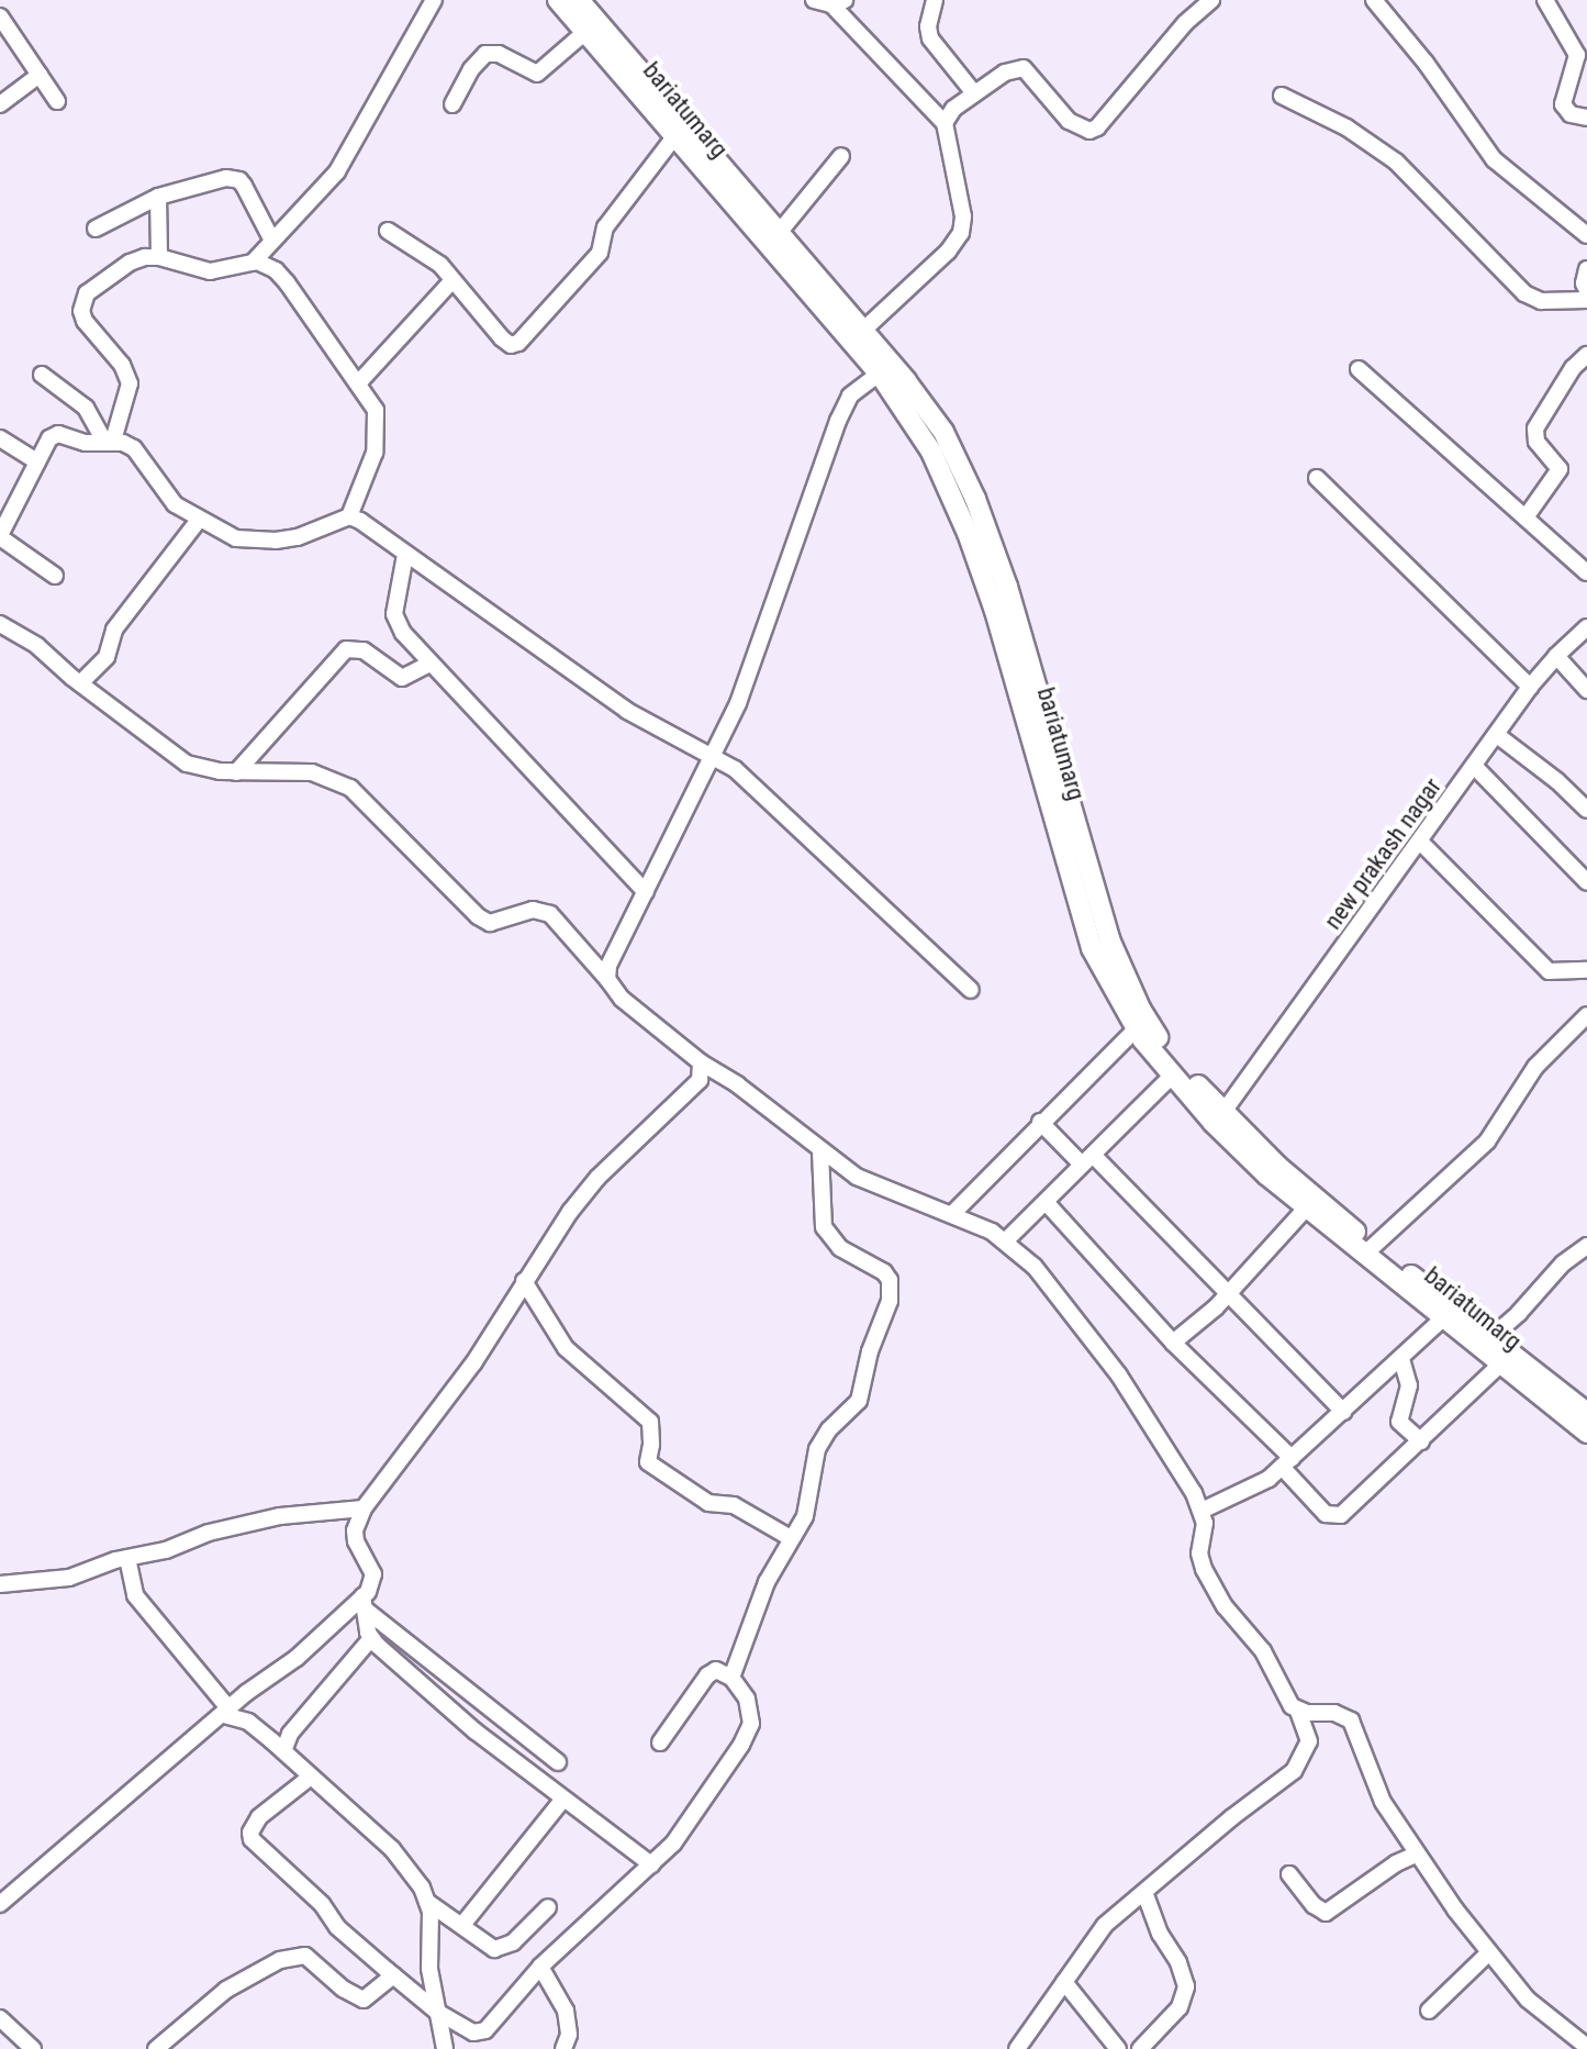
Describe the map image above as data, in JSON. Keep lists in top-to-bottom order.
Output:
{
  "streets": {
    "main road": ["bariatumarg"],
    "street": ["new prakash nagar"]
  },
  "crossings": [
    ["bariatumarg", "new prakash nagar"]
  ]
}
